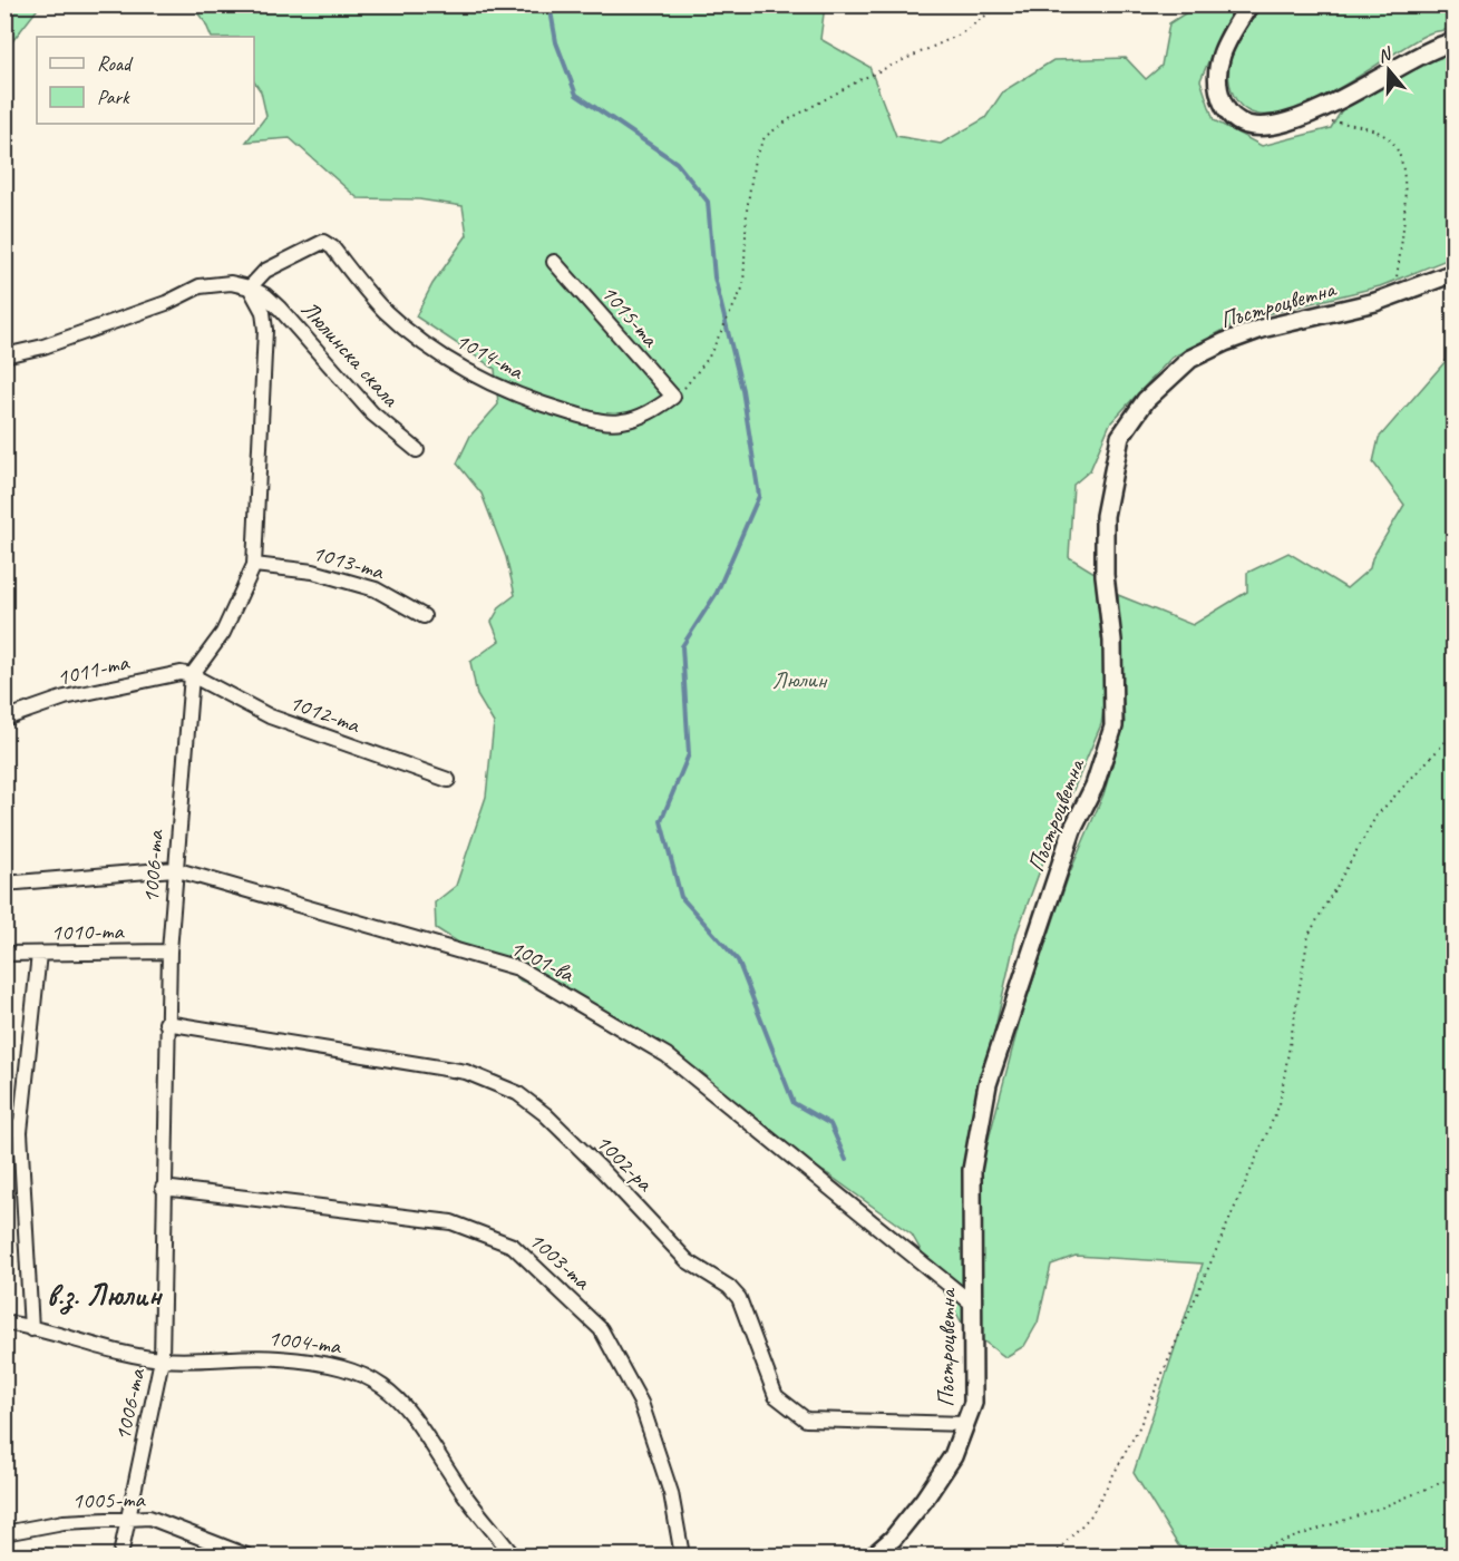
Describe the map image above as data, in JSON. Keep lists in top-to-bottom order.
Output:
{
  "streets": {
    "street": [
      "Пъстроцветна",
      "1015-та",
      "Люлинска скала",
      "1014-та",
      "1013-та",
      "1011-та",
      "1012-та",
      "1006-та",
      "1010-та",
      "1001-ва",
      "1002-ра",
      "1003-та",
      "1004-та",
      "1005-та"
    ]
  },
  "crossings": [
    ["Пъстроцветна", "1001-ва"],
    ["Пъстроцветна", "1002-ра"],
    ["1015-та", "1014-та"],
    ["Люлинска скала", "1014-та"],
    ["1011-та", "1012-та"],
    ["1011-та", "1006-та"],
    ["1012-та", "1006-та"],
    ["1006-та", "1010-та"],
    ["1006-та", "1001-ва"],
    ["1006-та", "1002-ра"],
    ["1006-та", "1003-та"],
    ["1006-та", "1004-та"],
    ["1006-та", "1005-та"]
  ],
  "districts": ["в.з. Люлин"],
  "parks": ["Люлин"],
  "legend": ["Road", "Park"],
  "north": "top"
}
